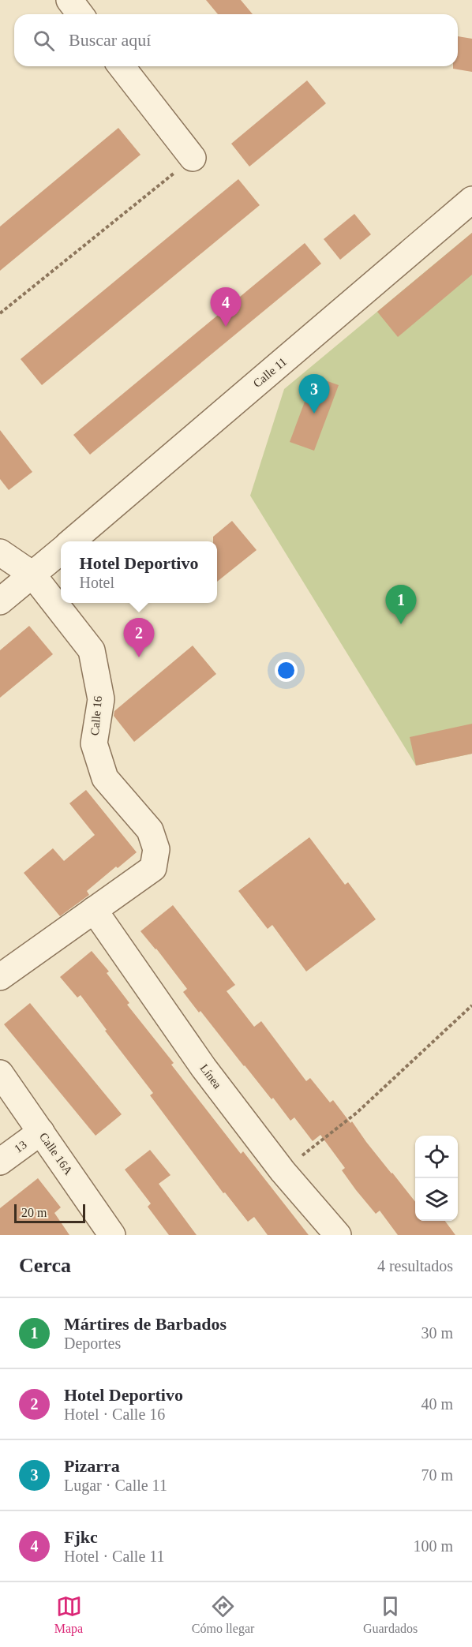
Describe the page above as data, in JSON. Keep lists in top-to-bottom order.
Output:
{
  "streets": {
    "street": [
      "Calle 11",
      "Calle 16",
      "Línea",
      "13",
      "Calle 16A"
    ]
  },
  "crossings": [
    ["Calle 16", "Línea"],
    ["13", "Calle 16A"]
  ],
  "scale_bar": "20 m",
  "page": {
    "search": "Buscar aquí",
    "pins": [
      "4",
      "3",
      "1",
      "2"
    ],
    "popup": ["Hotel Deportivo", "Hotel"],
    "scale": "20 m",
    "heading": ["Cerca", "4 resultados"],
    "list": [
      {
        "mark": "1",
        "name": "Mártires de Barbados",
        "note": "Deportes",
        "value": "30 m"
      },
      {
        "mark": "2",
        "name": "Hotel Deportivo",
        "note": "Hotel · Calle 16",
        "value": "40 m"
      },
      {
        "mark": "3",
        "name": "Pizarra",
        "note": "Lugar · Calle 11",
        "value": "70 m"
      },
      {
        "mark": "4",
        "name": "Fjkc",
        "note": "Hotel · Calle 11",
        "value": "100 m"
      }
    ],
    "nav": ["Mapa", "Cómo llegar", "Guardados"]
  }
}
